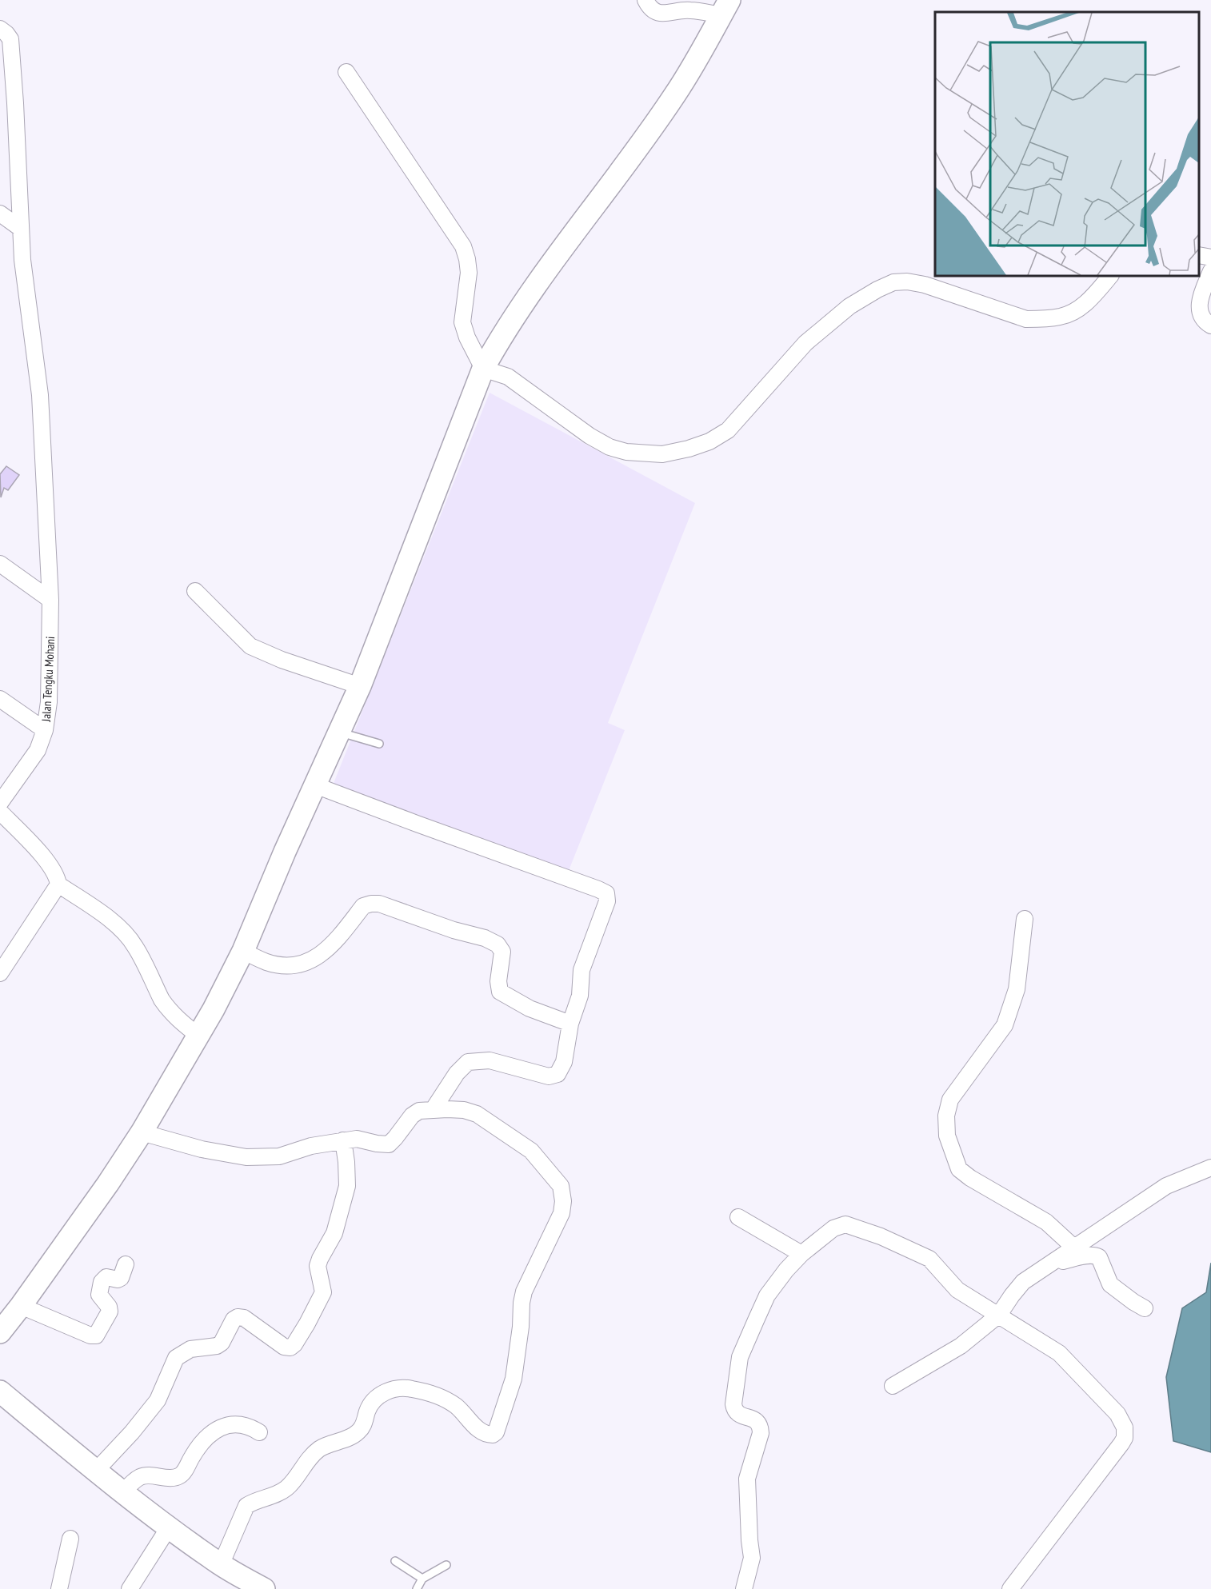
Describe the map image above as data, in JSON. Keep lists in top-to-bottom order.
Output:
{
  "streets": {
    "street": ["Jalan Tengku Mohani"]
  }
}
